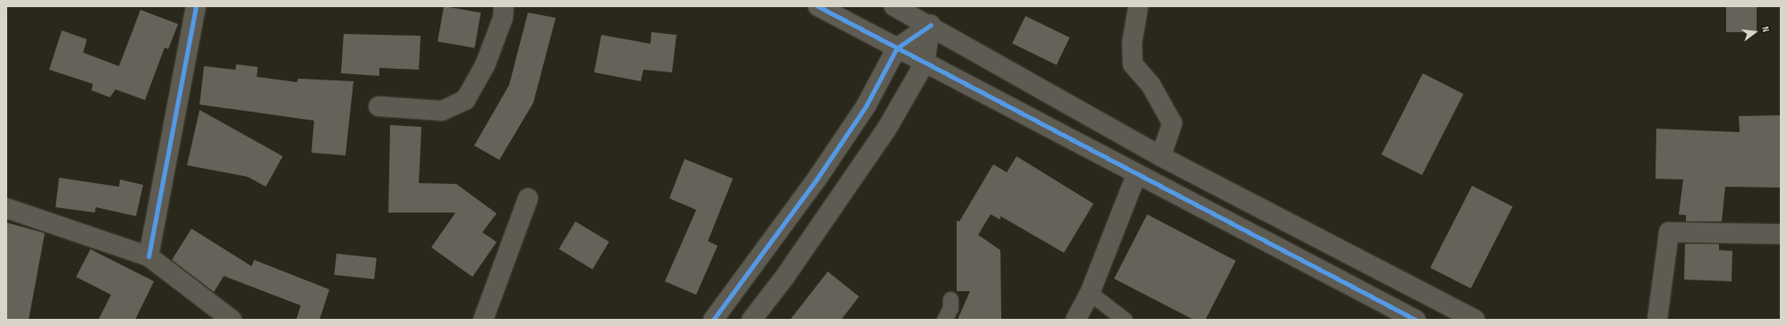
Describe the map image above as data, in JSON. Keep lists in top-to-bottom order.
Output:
{
  "north": "right"
}
